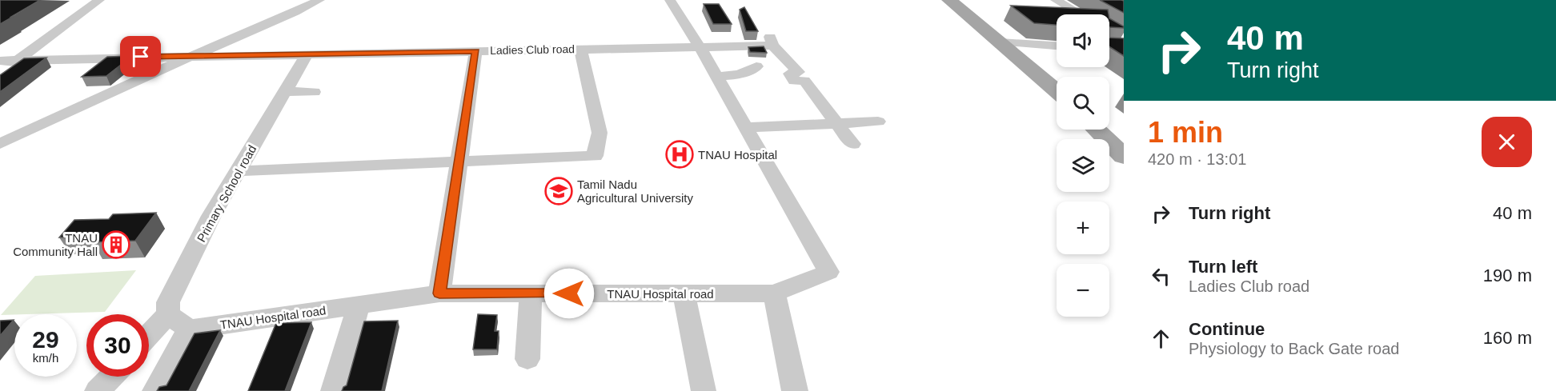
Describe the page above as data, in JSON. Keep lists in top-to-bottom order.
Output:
{
  "streets": {
    "street": ["Ladies Club road", "Primary School road", "TNAU Hospital road"]
  },
  "crossings": [
    ["Ladies Club road", "Primary School road"],
    ["Ladies Club road", "TNAU Hospital road"]
  ],
  "places": {
    "hospital": ["TNAU Hospital"],
    "school or university": ["Tamil Nadu Agricultural University"],
    "building": ["TNAU Community Hall"]
  },
  "page": {
    "turn": ["40 m", "Turn right"],
    "map_buttons": ["+", "−"],
    "heading": ["1 min", "420 m · 13:01"],
    "list": [
      {
        "name": "Turn right",
        "value": "40 m"
      },
      {
        "name": "Turn left",
        "note": "Ladies Club road",
        "value": "190 m"
      },
      {
        "name": "Continue",
        "note": "Physiology to Back Gate road",
        "value": "160 m"
      }
    ],
    "speed": "29 km/h",
    "limit": "30"
  }
}
